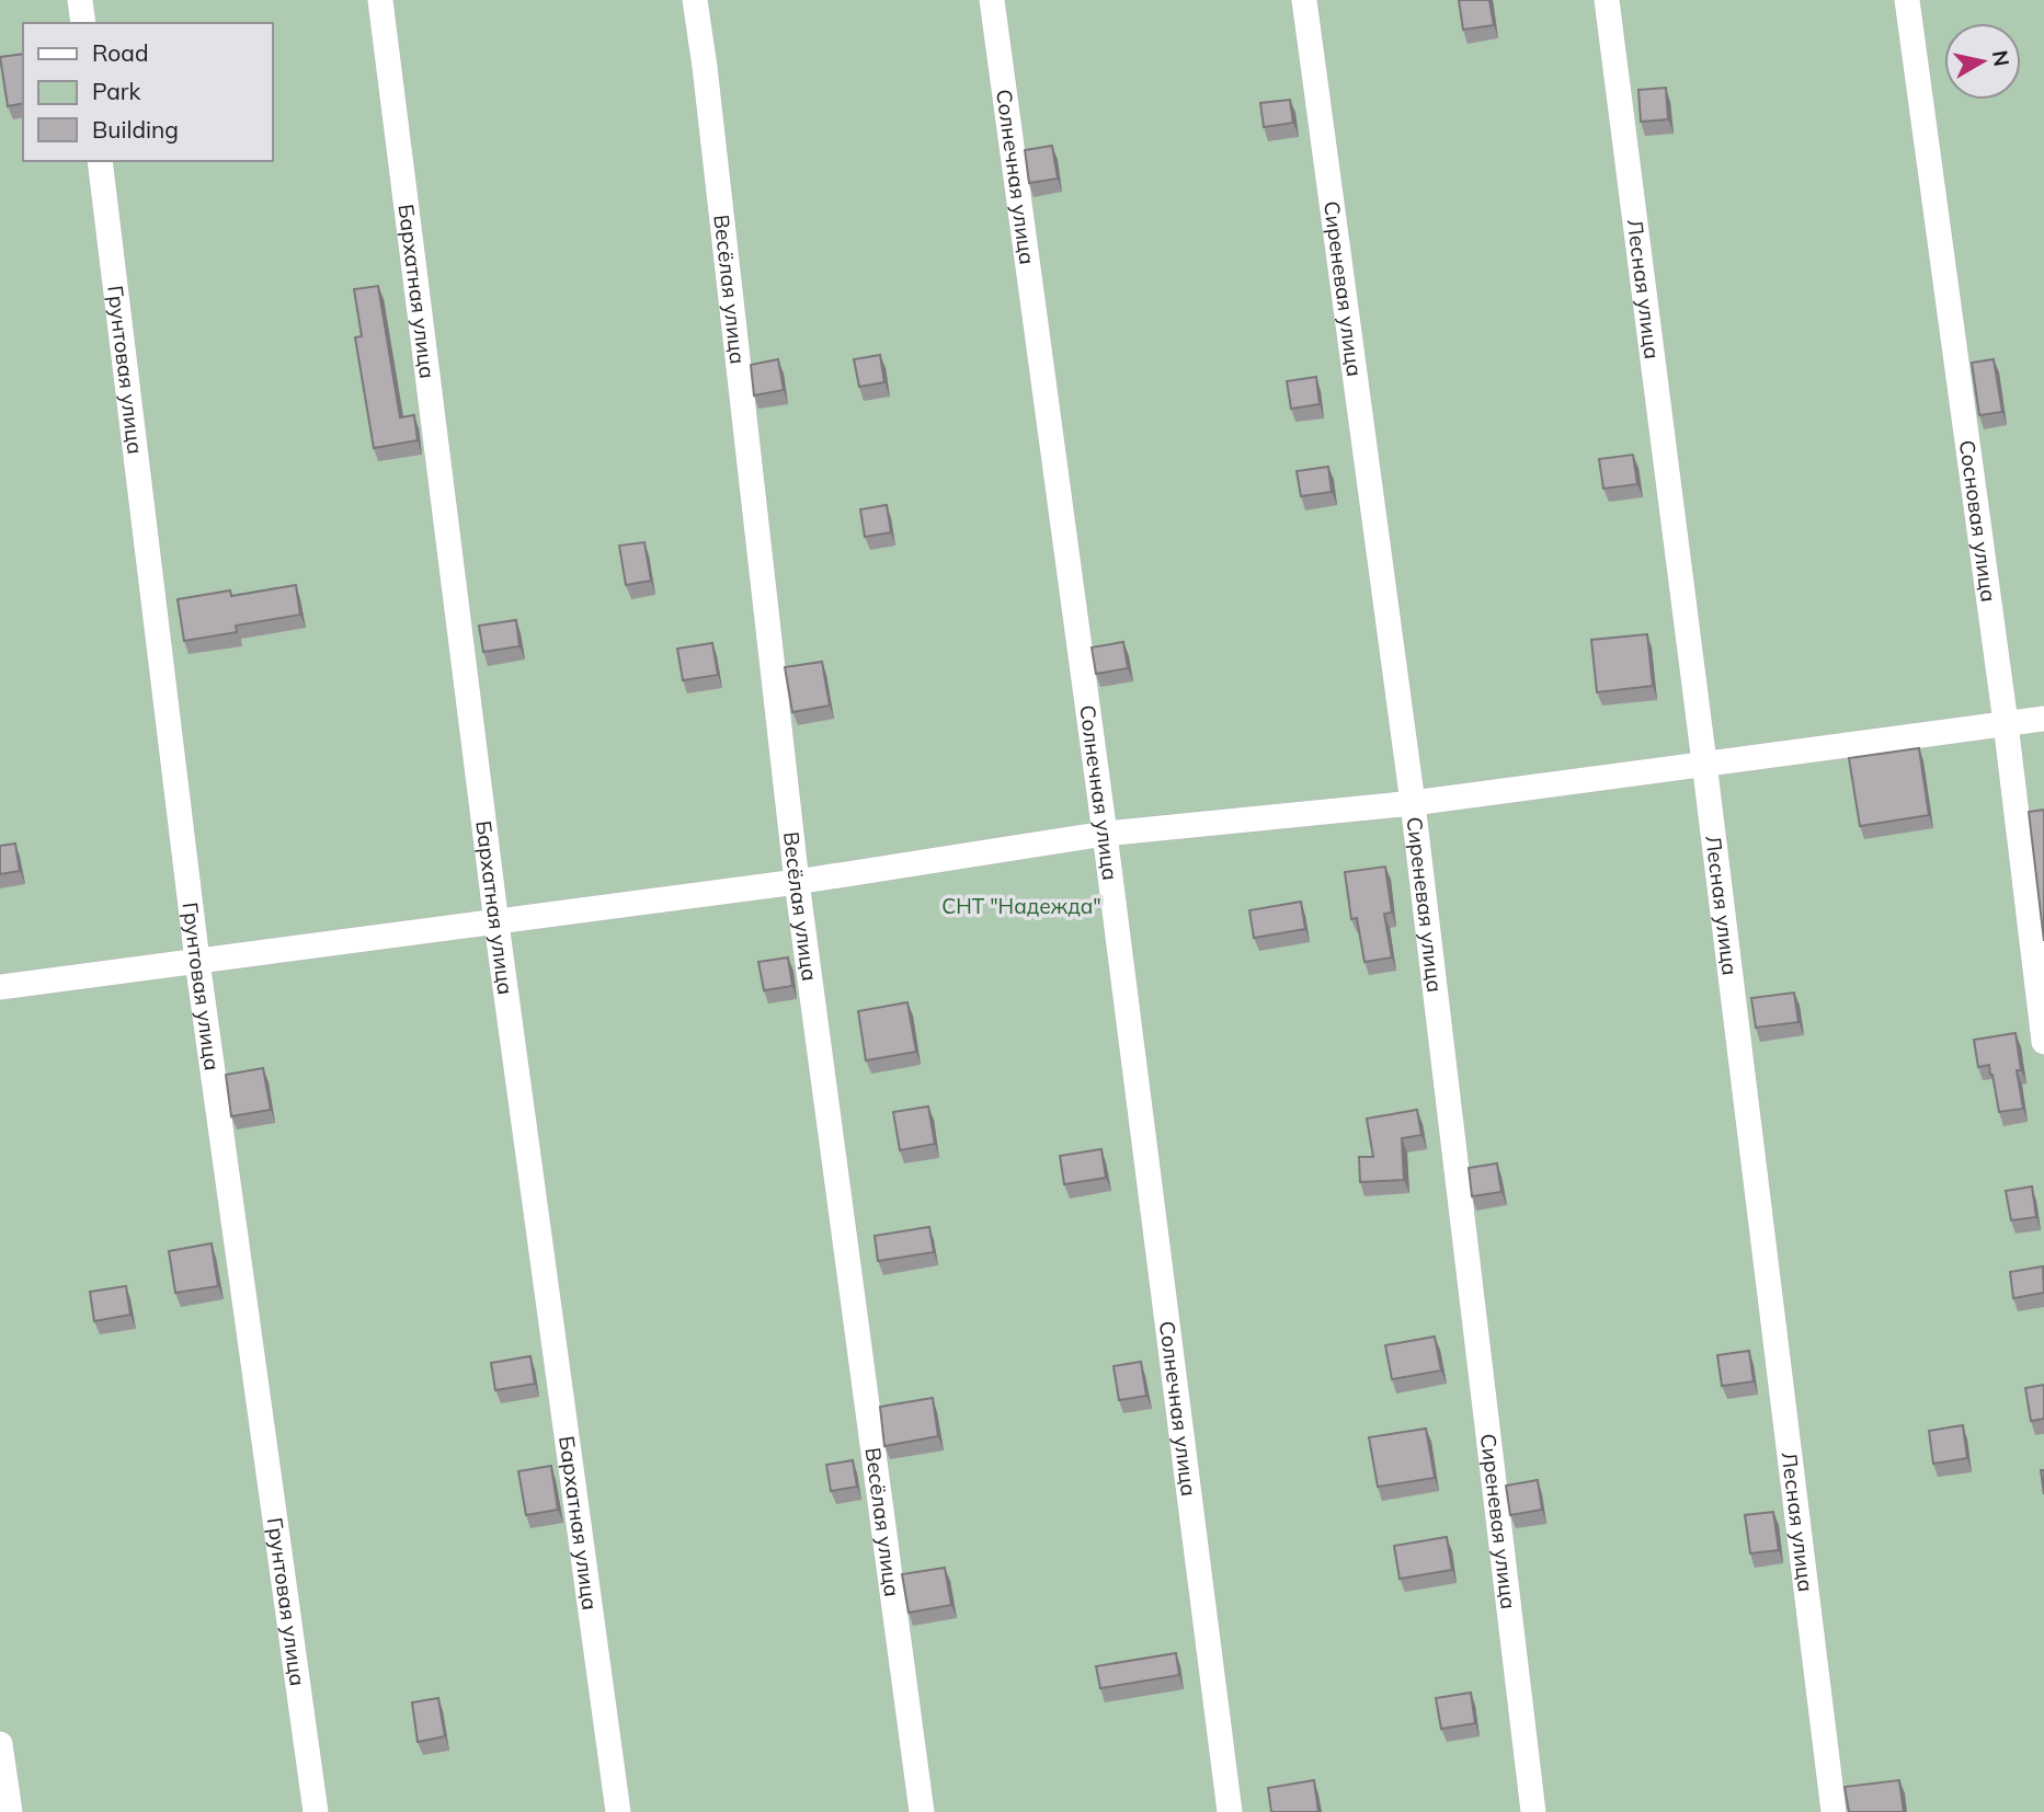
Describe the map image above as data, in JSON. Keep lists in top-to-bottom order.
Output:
{
  "streets": {
    "street": [
      "Солнечная улица",
      "Сиреневая улица",
      "Лесная улица",
      "Бархатная улица",
      "Весёлая улица",
      "Грунтовая улица",
      "Сосновая улица"
    ]
  },
  "parks": ["СНТ \"Надежда\""],
  "legend": ["Road", "Park", "Building"],
  "north": "right"
}
